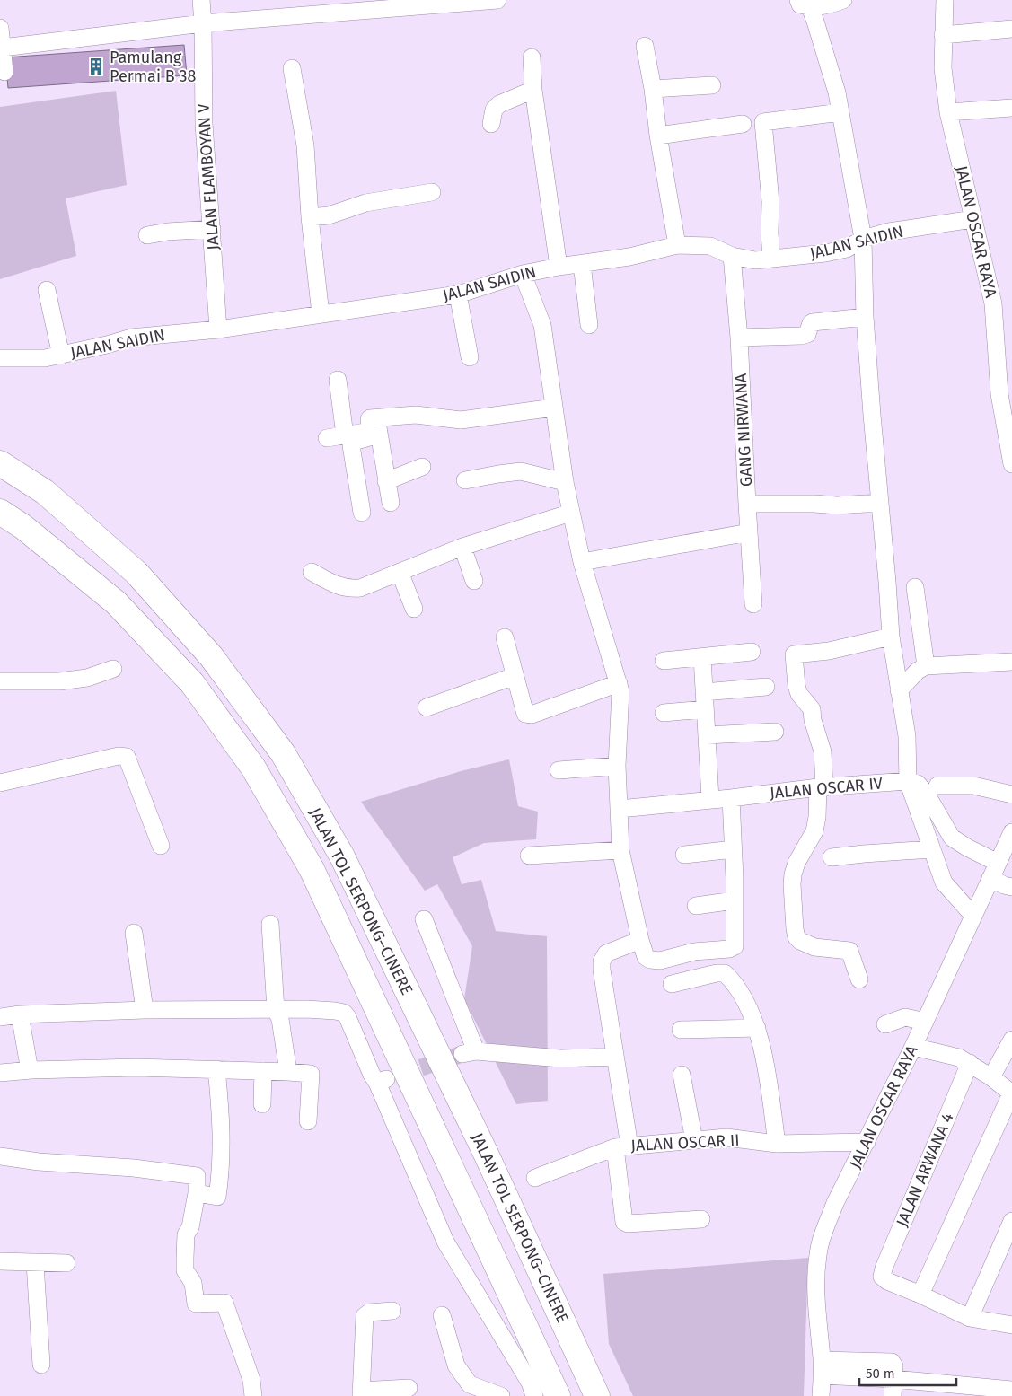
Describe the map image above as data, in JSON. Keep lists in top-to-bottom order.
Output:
{
  "streets": {
    "highway": ["JALAN TOL SERPONG–CINERE"],
    "street": [
      "JALAN FLAMBOYAN V",
      "JALAN OSCAR RAYA",
      "JALAN SAIDIN",
      "GANG NIRWANA",
      "JALAN OSCAR IV",
      "JALAN OSCAR II",
      "JALAN ARWANA 4"
    ]
  },
  "crossings": [
    ["JALAN FLAMBOYAN V", "JALAN SAIDIN"],
    ["JALAN OSCAR RAYA", "JALAN SAIDIN"],
    ["JALAN OSCAR RAYA", "JALAN OSCAR II"],
    ["JALAN SAIDIN", "GANG NIRWANA"]
  ],
  "places": {
    "building": ["Pamulang Permai B 38"]
  },
  "scale_bar": "50 m"
}
